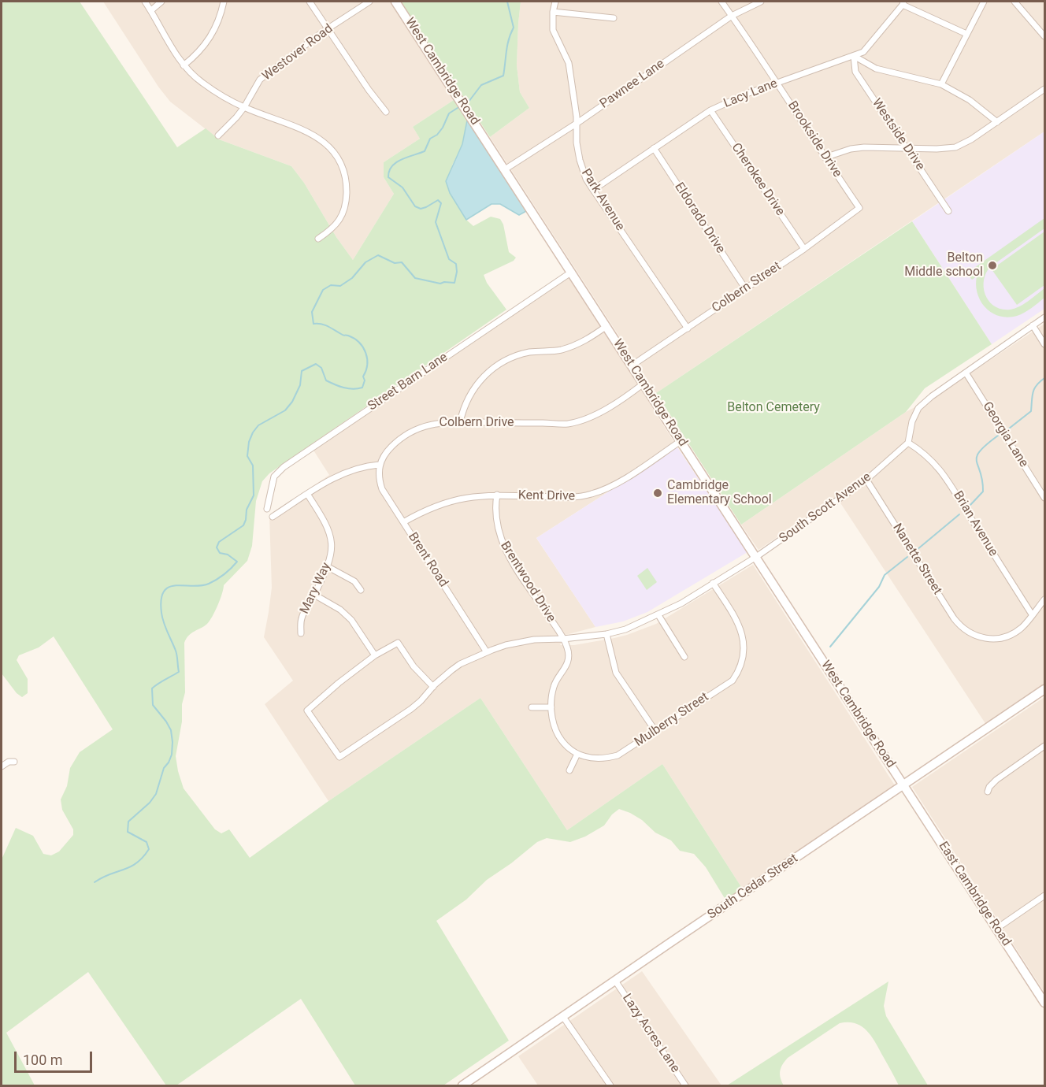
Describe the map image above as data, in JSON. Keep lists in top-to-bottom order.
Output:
{
  "streets": {
    "street": [
      "Westover Road",
      "West Cambridge Road",
      "Pawnee Lane",
      "Lacy Lane",
      "Westside Drive",
      "Brookside Drive",
      "Cherokee Drive",
      "Park Avenue",
      "Eldorado Drive",
      "Colbern Street",
      "Street Barn Lane",
      "Colbern Drive",
      "Georgia Lane",
      "Kent Drive",
      "South Scott Avenue",
      "Brian Avenue",
      "Nanette Street",
      "Brent Road",
      "Brentwood Drive",
      "Mary Way",
      "Mulberry Street",
      "South Cedar Street",
      "East Cambridge Road",
      "Lazy Acres Lane"
    ]
  },
  "crossings": [
    ["West Cambridge Road", "Pawnee Lane"],
    ["West Cambridge Road", "Colbern Street"],
    ["West Cambridge Road", "Street Barn Lane"],
    ["West Cambridge Road", "Colbern Drive"],
    ["West Cambridge Road", "Kent Drive"],
    ["West Cambridge Road", "South Scott Avenue"],
    ["West Cambridge Road", "South Cedar Street"],
    ["West Cambridge Road", "East Cambridge Road"],
    ["Pawnee Lane", "Brookside Drive"],
    ["Pawnee Lane", "Park Avenue"],
    ["Lacy Lane", "Westside Drive"],
    ["Lacy Lane", "Brookside Drive"],
    ["Lacy Lane", "Cherokee Drive"],
    ["Lacy Lane", "Park Avenue"],
    ["Lacy Lane", "Eldorado Drive"],
    ["Brookside Drive", "Colbern Street"],
    ["Cherokee Drive", "Colbern Street"],
    ["Park Avenue", "Colbern Street"],
    ["Eldorado Drive", "Colbern Street"],
    ["Colbern Drive", "Brent Road"],
    ["Kent Drive", "Brent Road"],
    ["Kent Drive", "Brentwood Drive"],
    ["South Scott Avenue", "Brian Avenue"],
    ["South Scott Avenue", "Nanette Street"],
    ["South Scott Avenue", "Brentwood Drive"],
    ["South Scott Avenue", "Mulberry Street"],
    ["Brian Avenue", "Nanette Street"],
    ["Brent Road", "Brentwood Drive"],
    ["Brentwood Drive", "Mulberry Street"],
    ["South Cedar Street", "East Cambridge Road"],
    ["South Cedar Street", "Lazy Acres Lane"]
  ],
  "parks": ["Belton Cemetery"],
  "places": ["Belton Middle school", "Cambridge Elementary School"],
  "scale_bar": "100 m"
}
